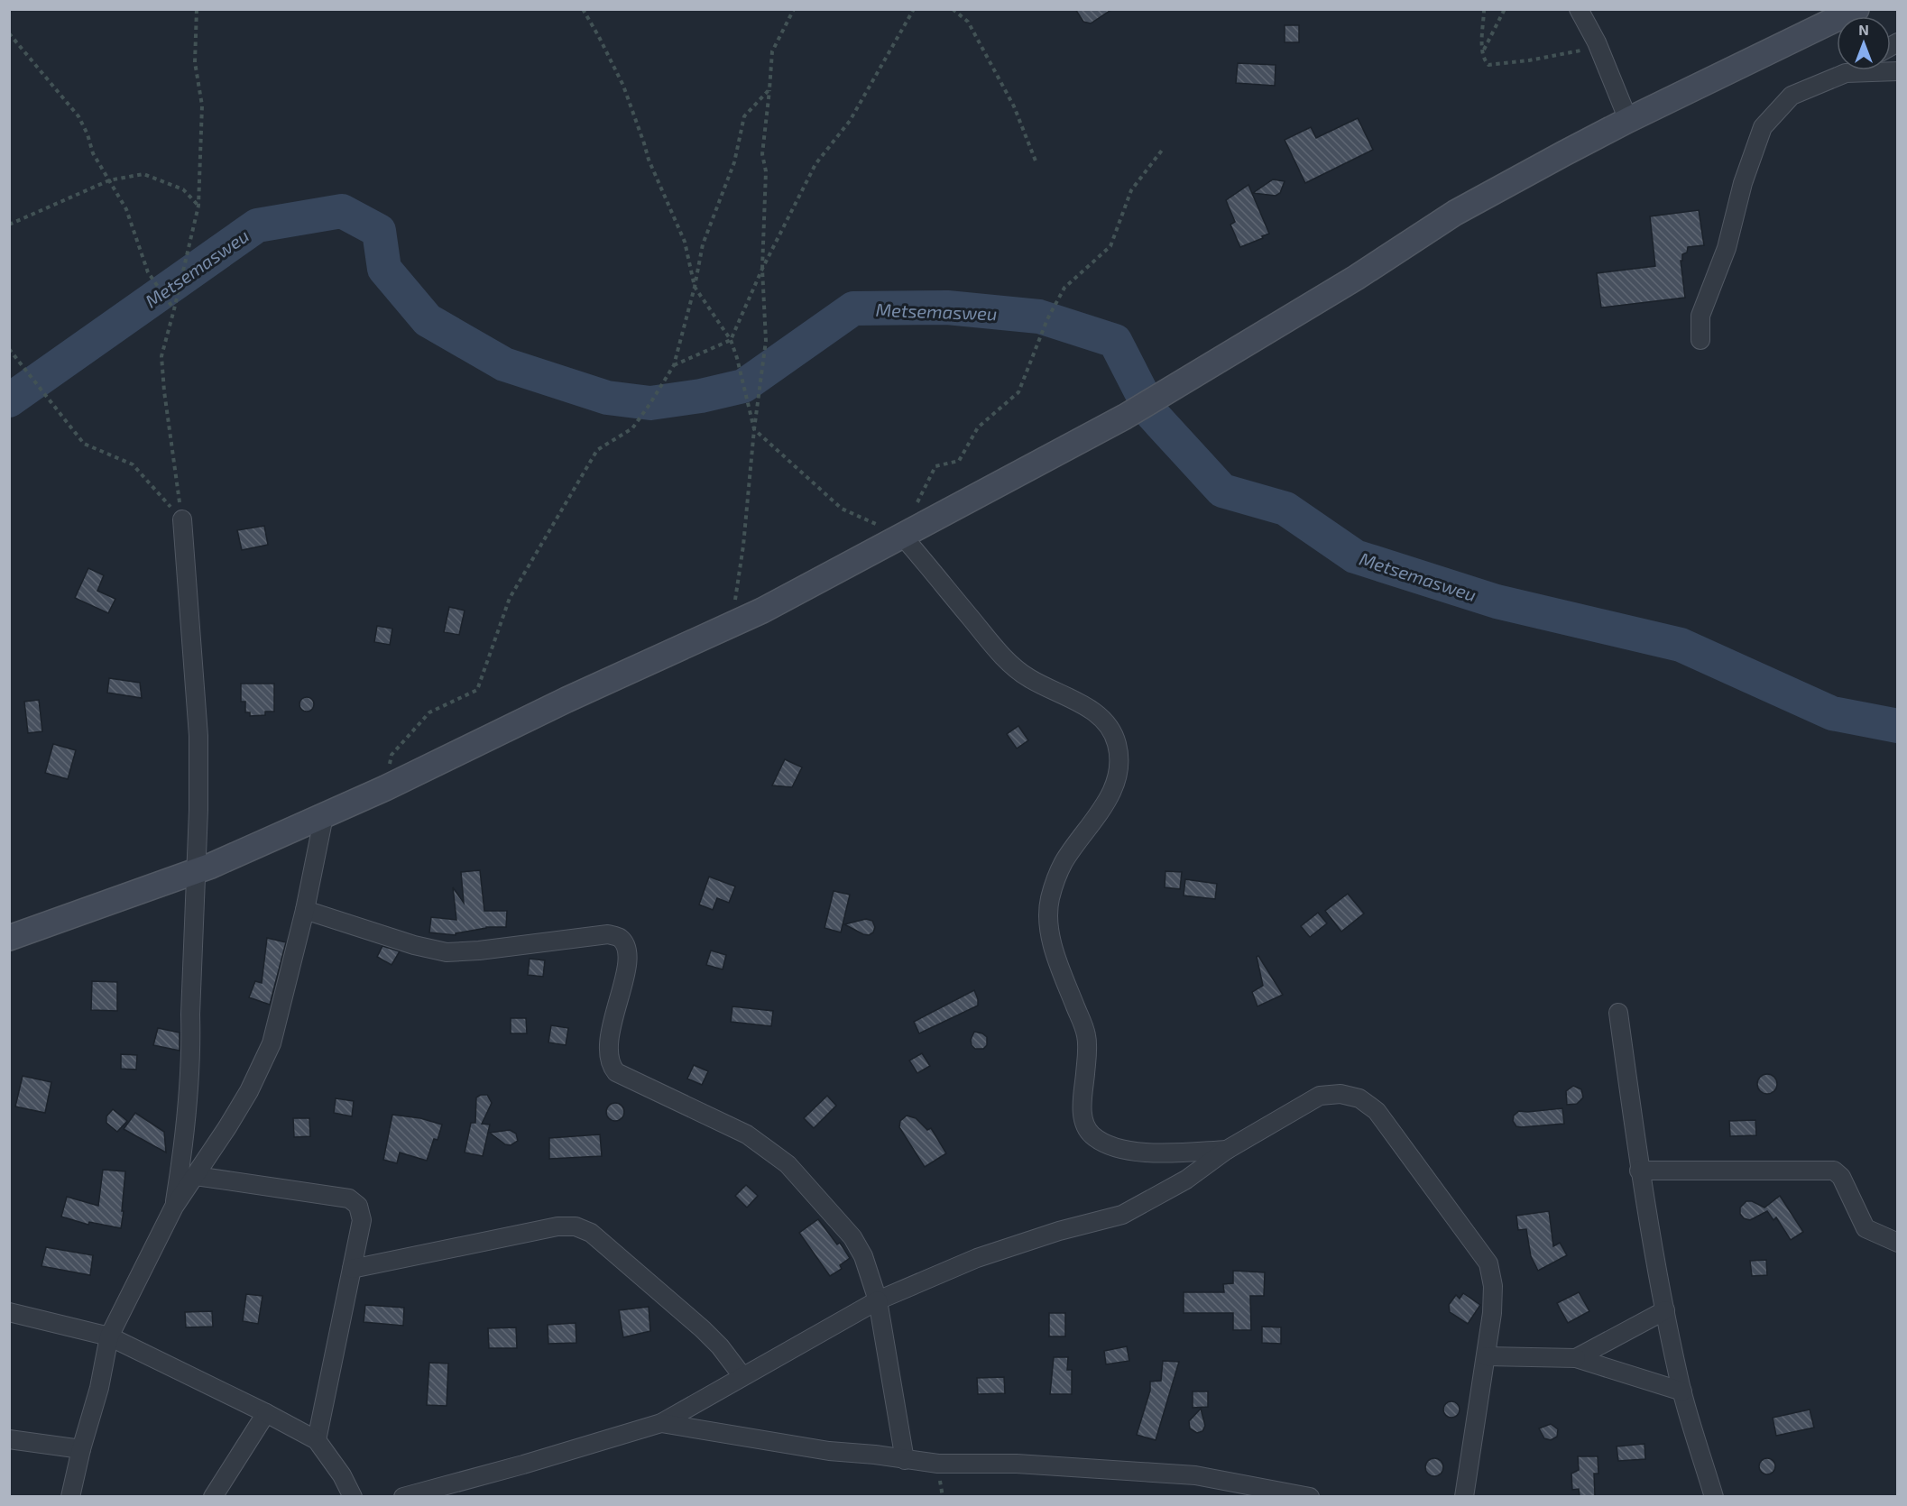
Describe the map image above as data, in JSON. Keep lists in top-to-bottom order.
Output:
{
  "water": ["Metsemasweu"],
  "north": "top"
}
